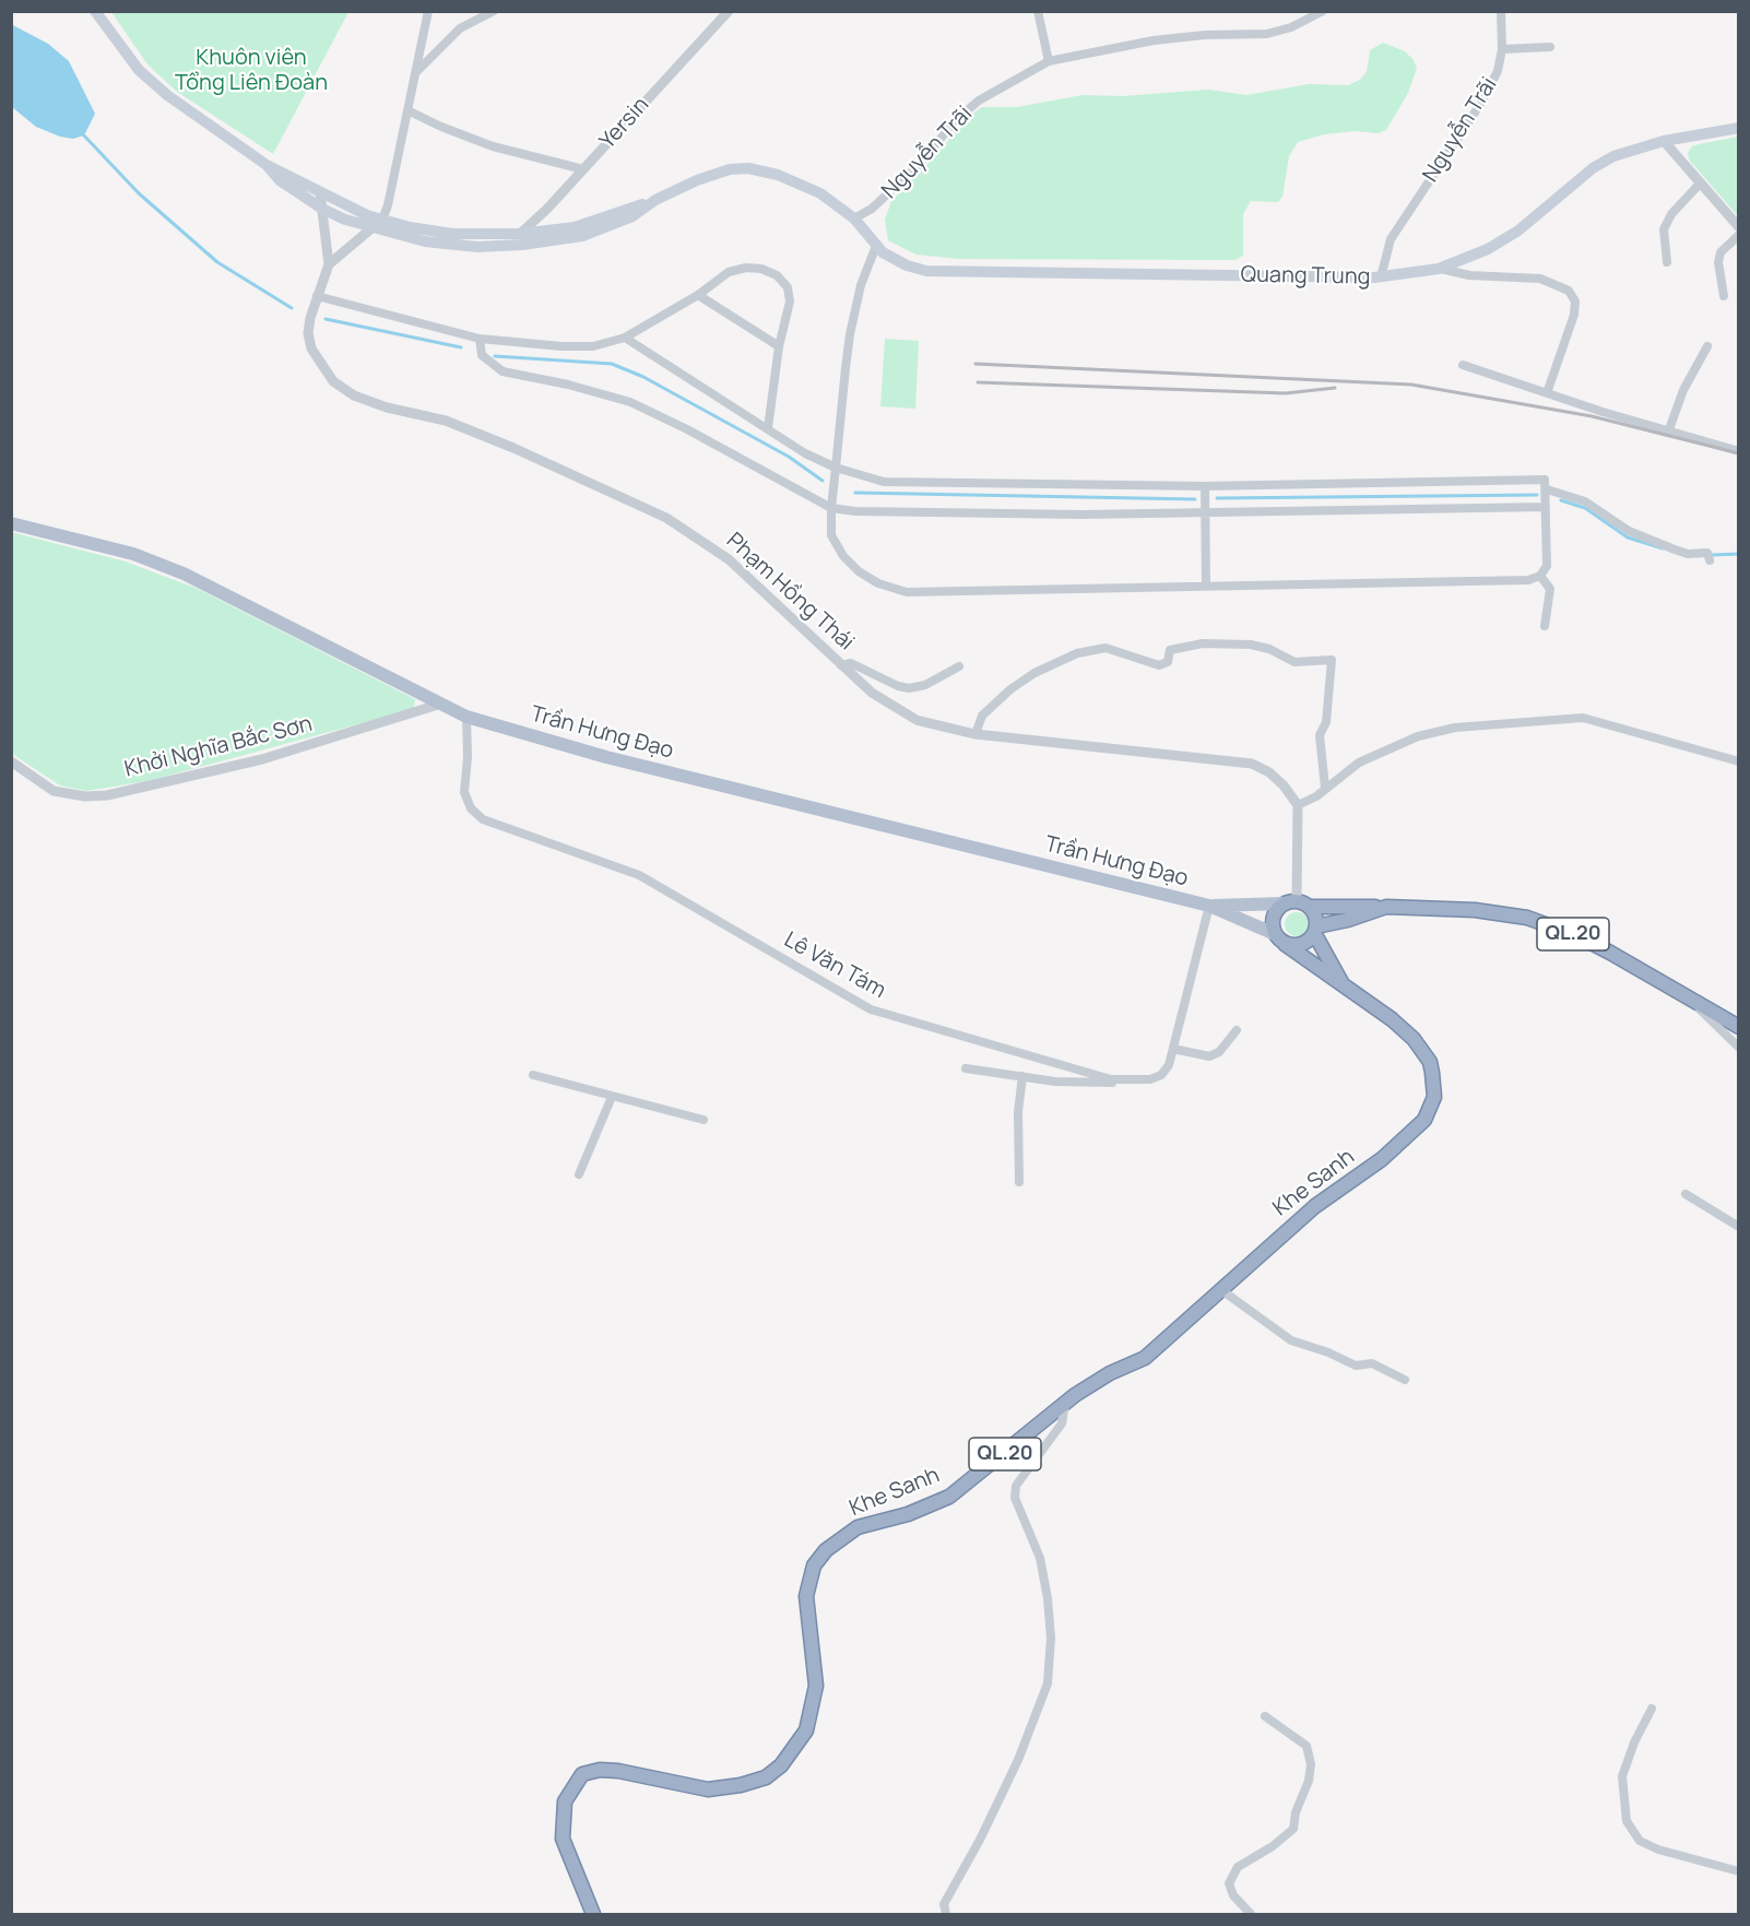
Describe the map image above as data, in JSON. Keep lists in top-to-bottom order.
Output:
{
  "streets": {
    "highway": ["QL.20", "Khe Sanh"],
    "main road": ["Yersin", "Quang Trung", "Trần Hưng Đạo"],
    "street": [
      "Nguyễn Trãi",
      "Phạm Hồng Thái",
      "Khởi Nghĩa Bắc Sơn",
      "Lê Văn Tám"
    ]
  },
  "crossings": [
    ["Yersin", "Phạm Hồng Thái"],
    ["Nguyễn Trãi", "Quang Trung"],
    ["Trần Hưng Đạo", "Khởi Nghĩa Bắc Sơn"],
    ["Trần Hưng Đạo", "QL.20"],
    ["Trần Hưng Đạo", "Lê Văn Tám"],
    ["Trần Hưng Đạo", "Khe Sanh"],
    ["QL.20", "Khe Sanh"]
  ],
  "parks": ["Khuôn viên Tổng Liên Đoàn"]
}
